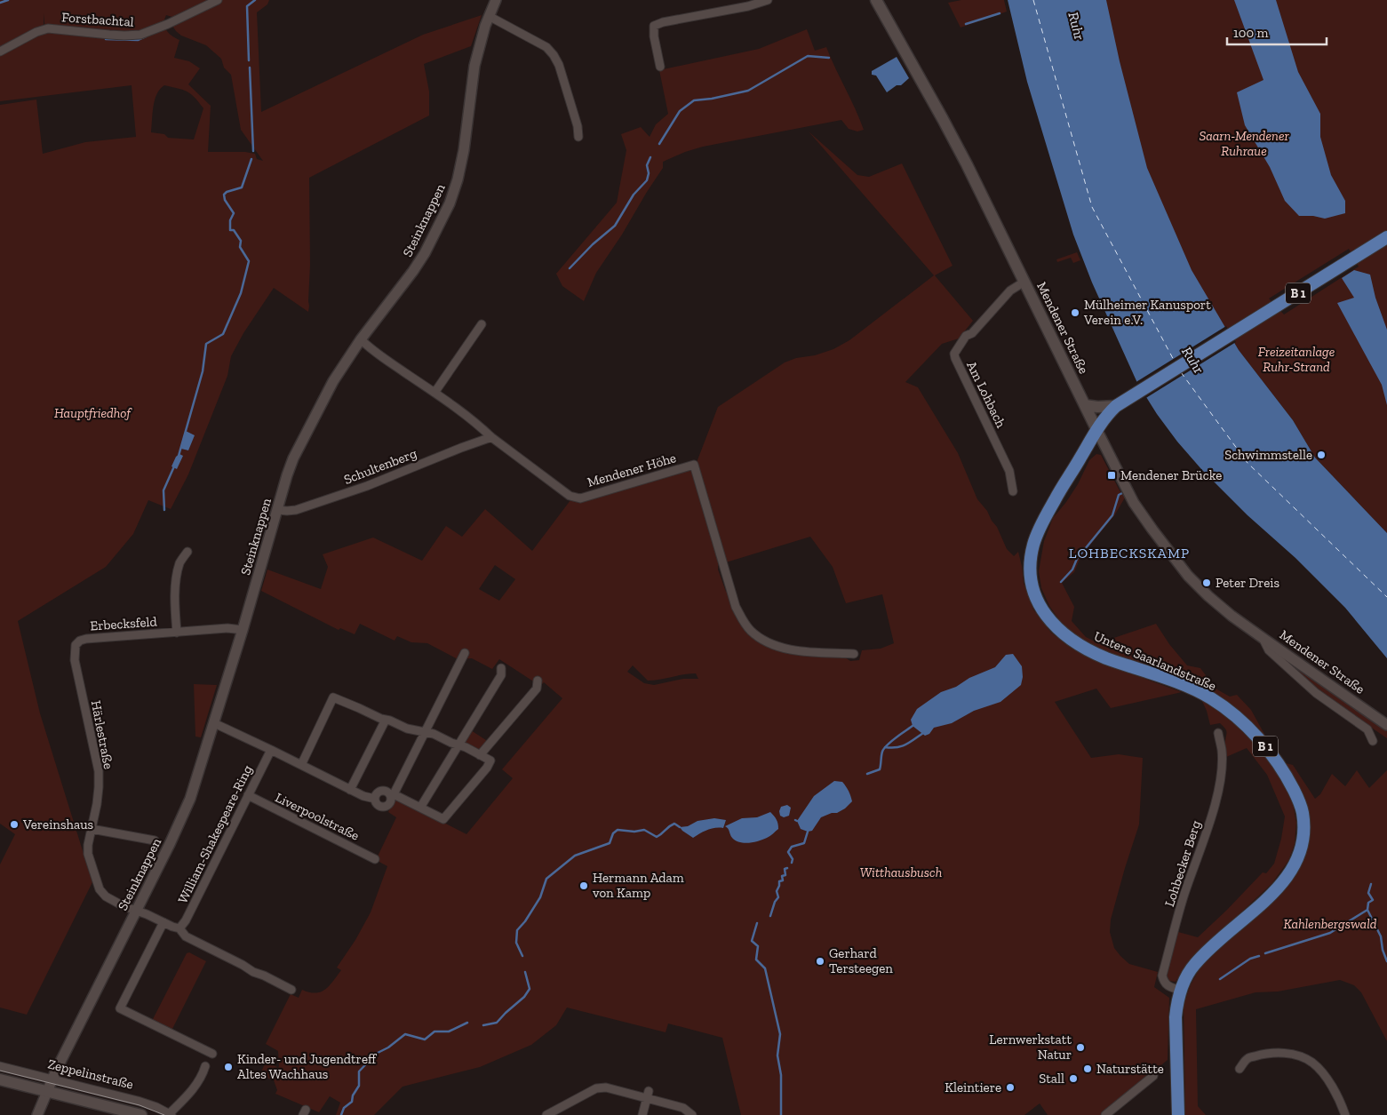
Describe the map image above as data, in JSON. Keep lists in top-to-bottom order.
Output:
{
  "streets": {
    "main road": [
      "B 1",
      "Mendener Straße",
      "Untere Saarlandstraße",
      "Zeppelinstraße"
    ],
    "street": [
      "Forstbachtal",
      "Steinknappen",
      "Am Lohbach",
      "Schultenberg",
      "Mendener Höhe",
      "Erbecksfeld",
      "Härlestraße",
      "Liverpoolstraße",
      "William-Shakespeare-Ring",
      "Lohbecker Berg"
    ]
  },
  "crossings": [
    ["Steinknappen", "Schultenberg"],
    ["Steinknappen", "Mendener Höhe"],
    ["Steinknappen", "Erbecksfeld"],
    ["Steinknappen", "Härlestraße"],
    ["Steinknappen", "Zeppelinstraße"],
    ["B 1", "Mendener Straße"],
    ["B 1", "Untere Saarlandstraße"],
    ["Mendener Straße", "Am Lohbach"],
    ["Mendener Straße", "Untere Saarlandstraße"],
    ["Schultenberg", "Mendener Höhe"],
    ["Erbecksfeld", "Härlestraße"],
    ["Untere Saarlandstraße", "Lohbecker Berg"],
    ["Liverpoolstraße", "William-Shakespeare-Ring"]
  ],
  "districts": ["LOHBECKSKAMP"],
  "water": ["Ruhr"],
  "parks": [
    "Saarn-Mendener Ruhraue",
    "Freizeitanlage Ruhr-Strand",
    "Hauptfriedhof",
    "Witthausbusch",
    "Kahlenbergswald"
  ],
  "places": {
    "other": [
      "Mülheimer Kanusport Verein e.V.",
      "Schwimmstelle",
      "Peter Dreis",
      "Vereinshaus",
      "Hermann Adam von Kamp",
      "Gerhard Tersteegen",
      "Lernwerkstatt Natur",
      "Kinder- und Jugendtreff Altes Wachhaus",
      "Naturstätte",
      "Stall",
      "Kleintiere"
    ],
    "transit": ["Mendener Brücke"]
  },
  "scale_bar": "100 m"
}
